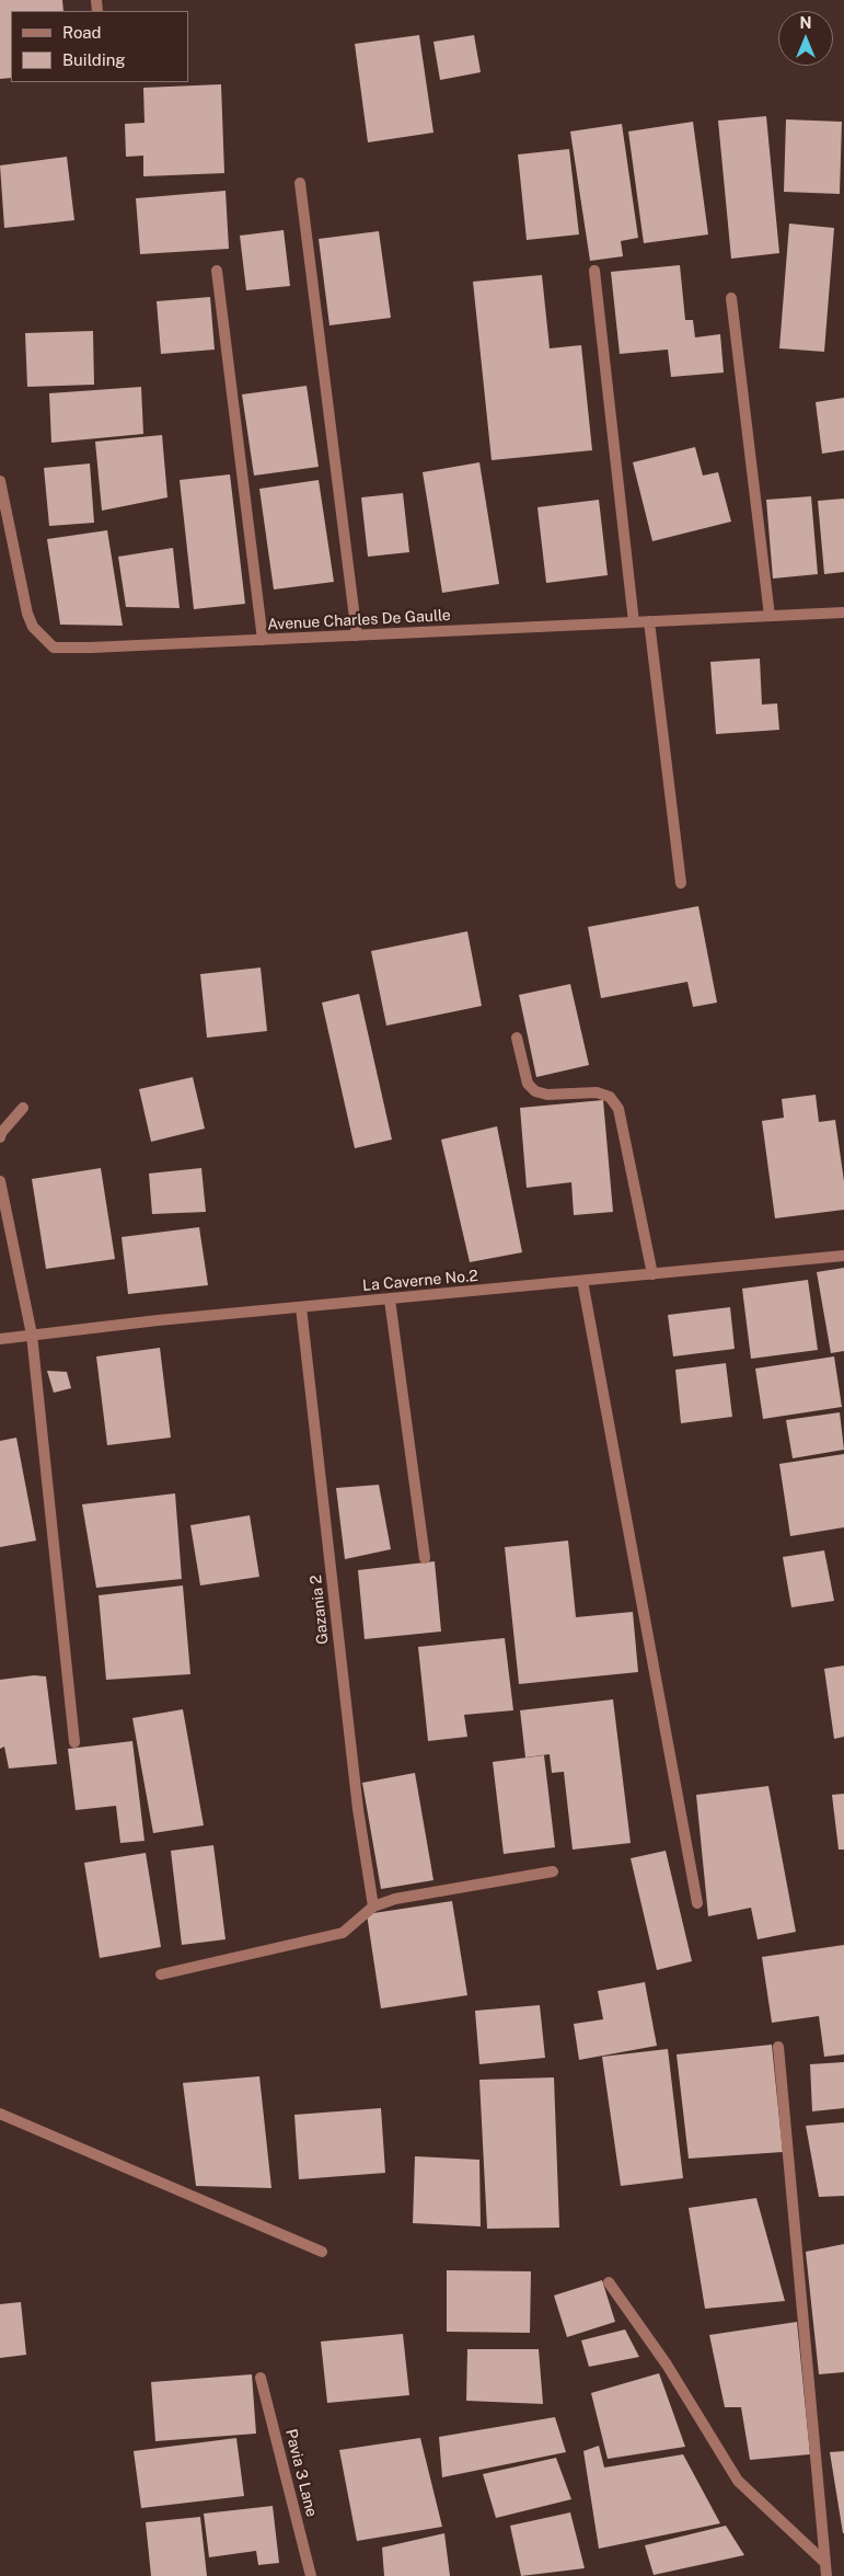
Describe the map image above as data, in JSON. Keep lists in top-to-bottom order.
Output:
{
  "streets": {
    "street": [
      "Avenue Charles De Gaulle",
      "La Caverne No.2",
      "Gazania 2",
      "Pavia 3 Lane"
    ]
  },
  "crossings": [
    ["La Caverne No.2", "Gazania 2"]
  ],
  "legend": ["Road", "Building"],
  "north": "top"
}
